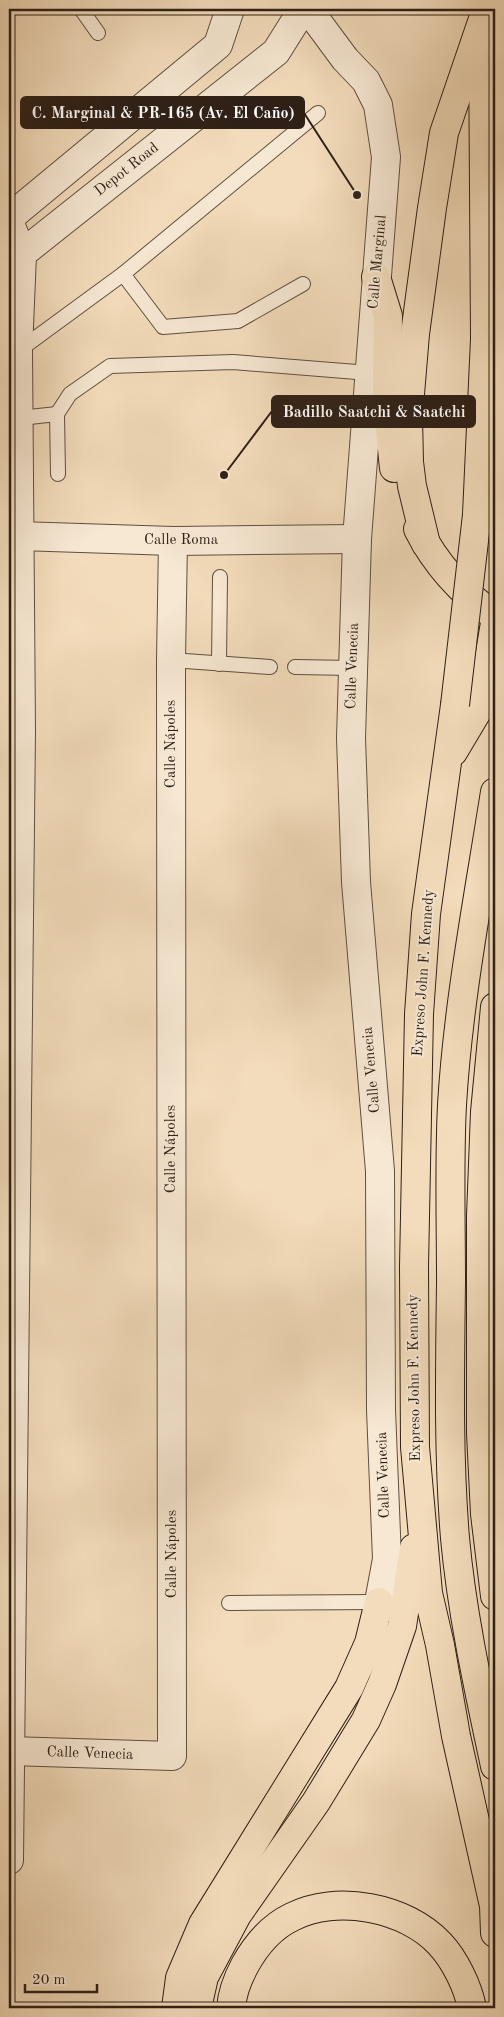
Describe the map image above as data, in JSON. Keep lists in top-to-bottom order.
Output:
{
  "streets": {
    "highway": ["Expreso John F. Kennedy"],
    "street": [
      "Depot Road",
      "Calle Marginal",
      "Calle Roma",
      "Calle Venecia",
      "Calle Nápoles"
    ]
  },
  "crossings": [
    ["Calle Marginal", "Calle Roma"],
    ["Calle Marginal", "Calle Venecia"],
    ["Calle Roma", "Calle Venecia"],
    ["Calle Roma", "Calle Nápoles"],
    ["Calle Venecia", "Calle Nápoles"]
  ],
  "places": ["C. Marginal & PR-165 (Av. El Caño)", "Badillo Saatchi & Saatchi"],
  "scale_bar": "20 m"
}
